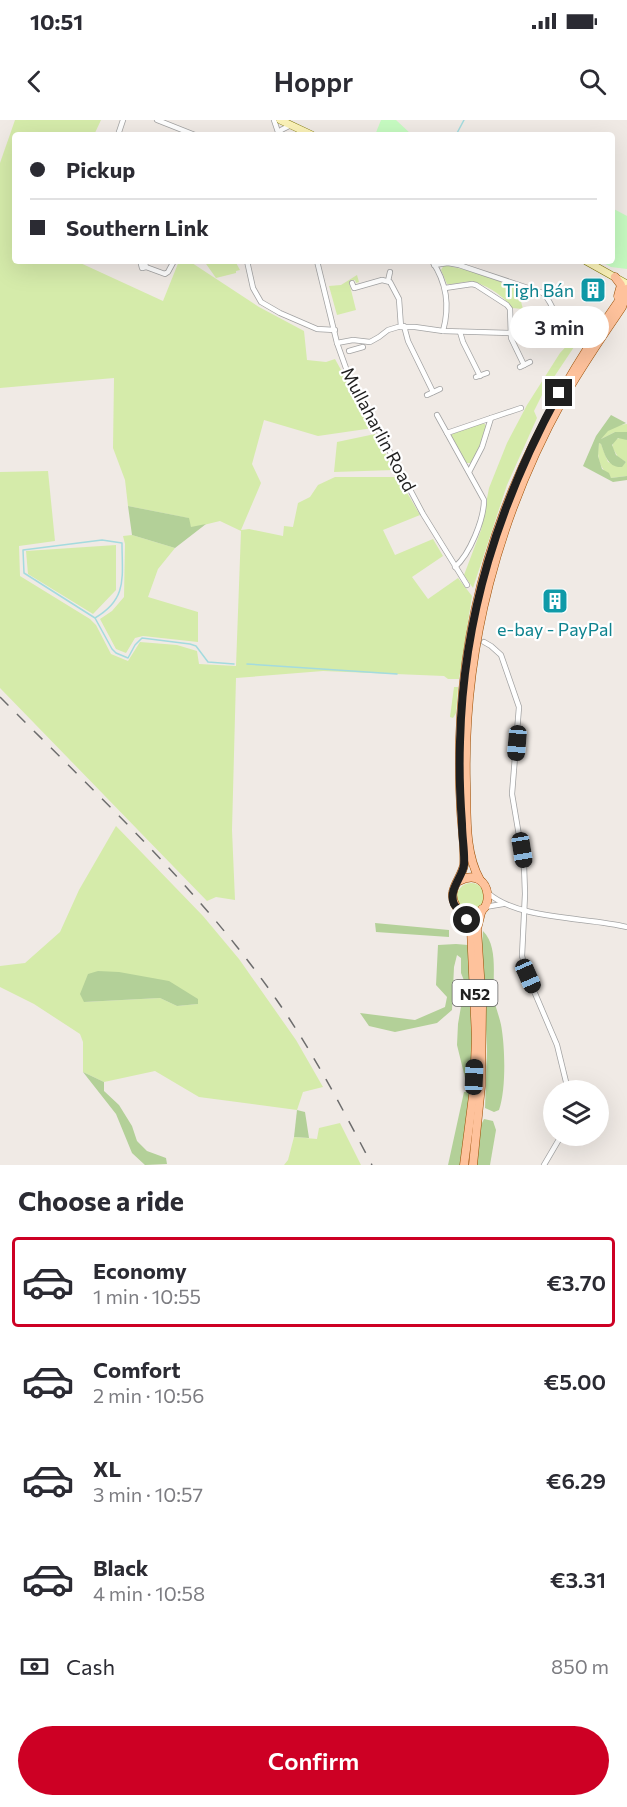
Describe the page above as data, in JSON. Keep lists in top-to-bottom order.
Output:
{
  "streets": {
    "main road": ["N52"],
    "street": ["Mullaharlin Road"]
  },
  "places": {
    "building": ["Tigh Bán", "e-bay - PayPal"]
  },
  "page": {
    "status": "10:51",
    "header": "Hoppr",
    "banner": ["Pickup", "Southern Link"],
    "bubble": "3 min",
    "heading": "Choose a ride",
    "list": [
      {
        "name": "Economy",
        "note": "1 min · 10:55",
        "value": "€3.70"
      },
      {
        "name": "Comfort",
        "note": "2 min · 10:56",
        "value": "€5.00"
      },
      {
        "name": "XL",
        "note": "3 min · 10:57",
        "value": "€6.29"
      },
      {
        "name": "Black",
        "note": "4 min · 10:58",
        "value": "€3.31"
      }
    ],
    "pay": ["Cash", "850 m"],
    "buttons": "Confirm"
  }
}
